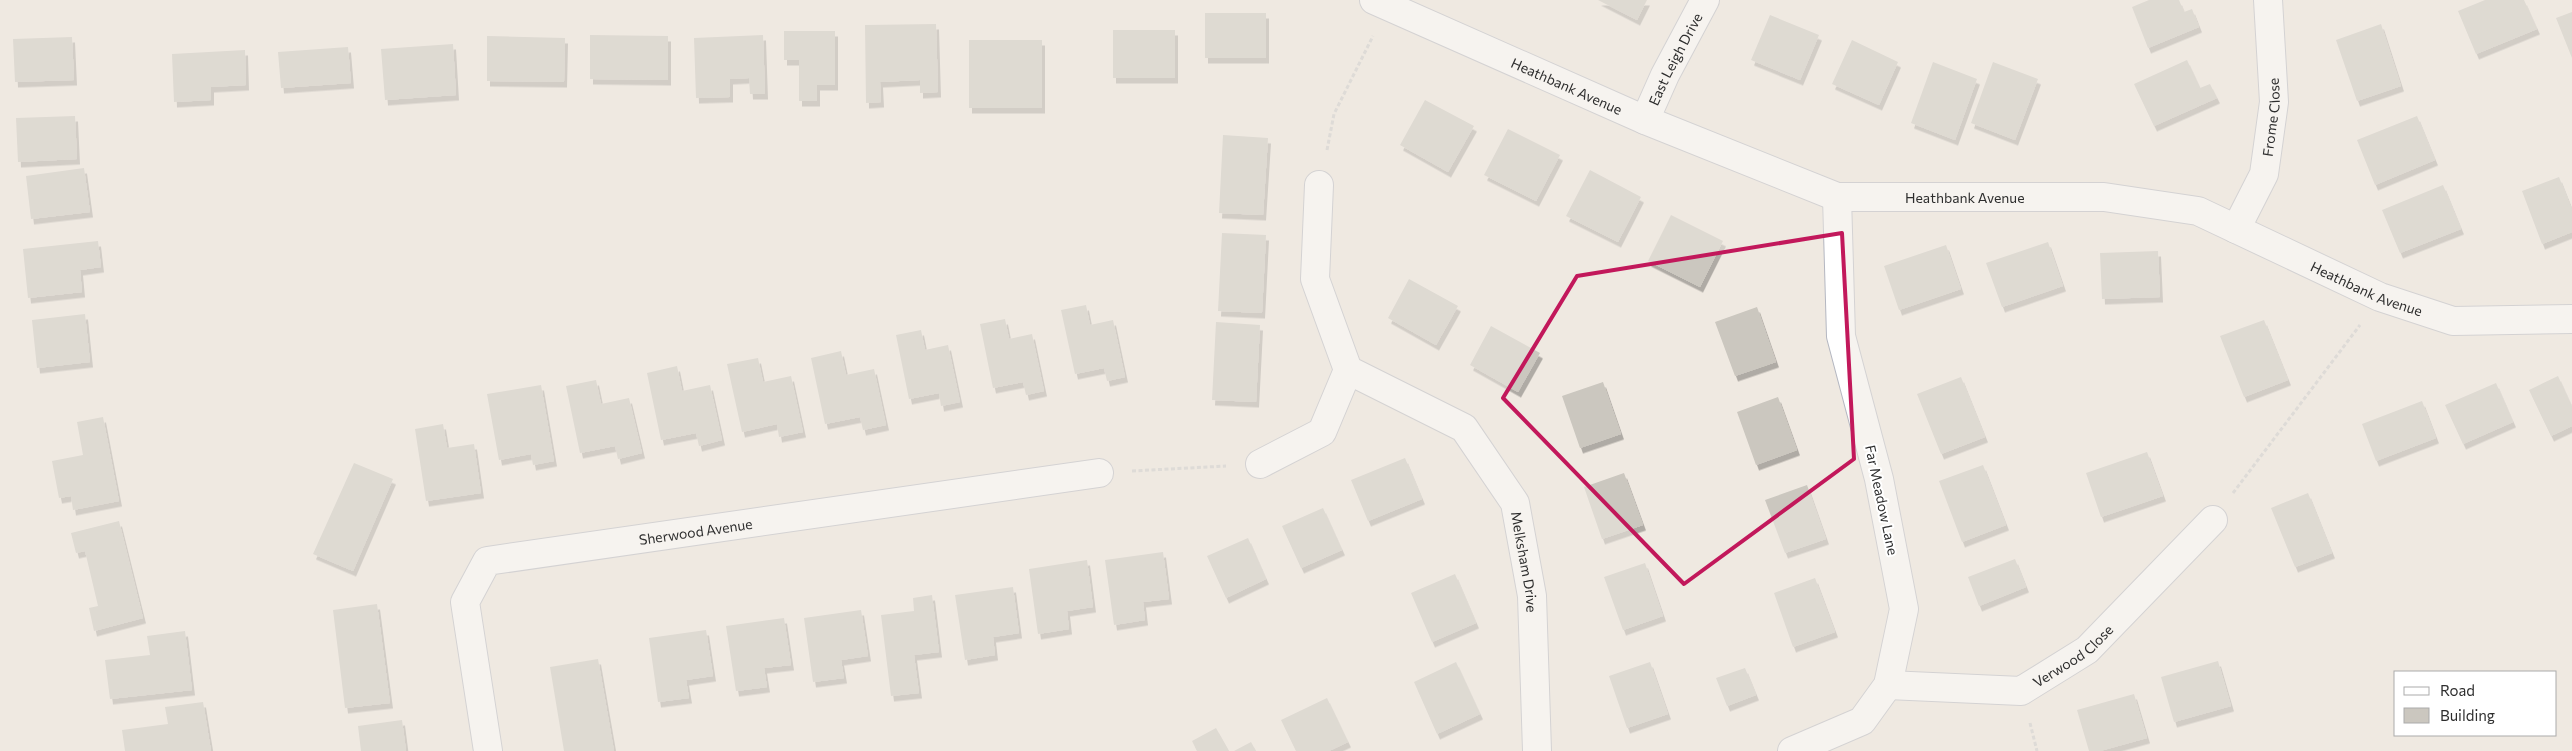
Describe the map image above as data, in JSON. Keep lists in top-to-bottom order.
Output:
{
  "streets": {
    "street": [
      "East Leigh Drive",
      "Heathbank Avenue",
      "Frome Close",
      "Far Meadow Lane",
      "Sherwood Avenue",
      "Melksham Drive",
      "Verwood Close"
    ]
  },
  "crossings": [
    ["East Leigh Drive", "Heathbank Avenue"],
    ["Heathbank Avenue", "Frome Close"],
    ["Heathbank Avenue", "Far Meadow Lane"],
    ["Far Meadow Lane", "Verwood Close"]
  ],
  "legend": ["Road", "Building"]
}
